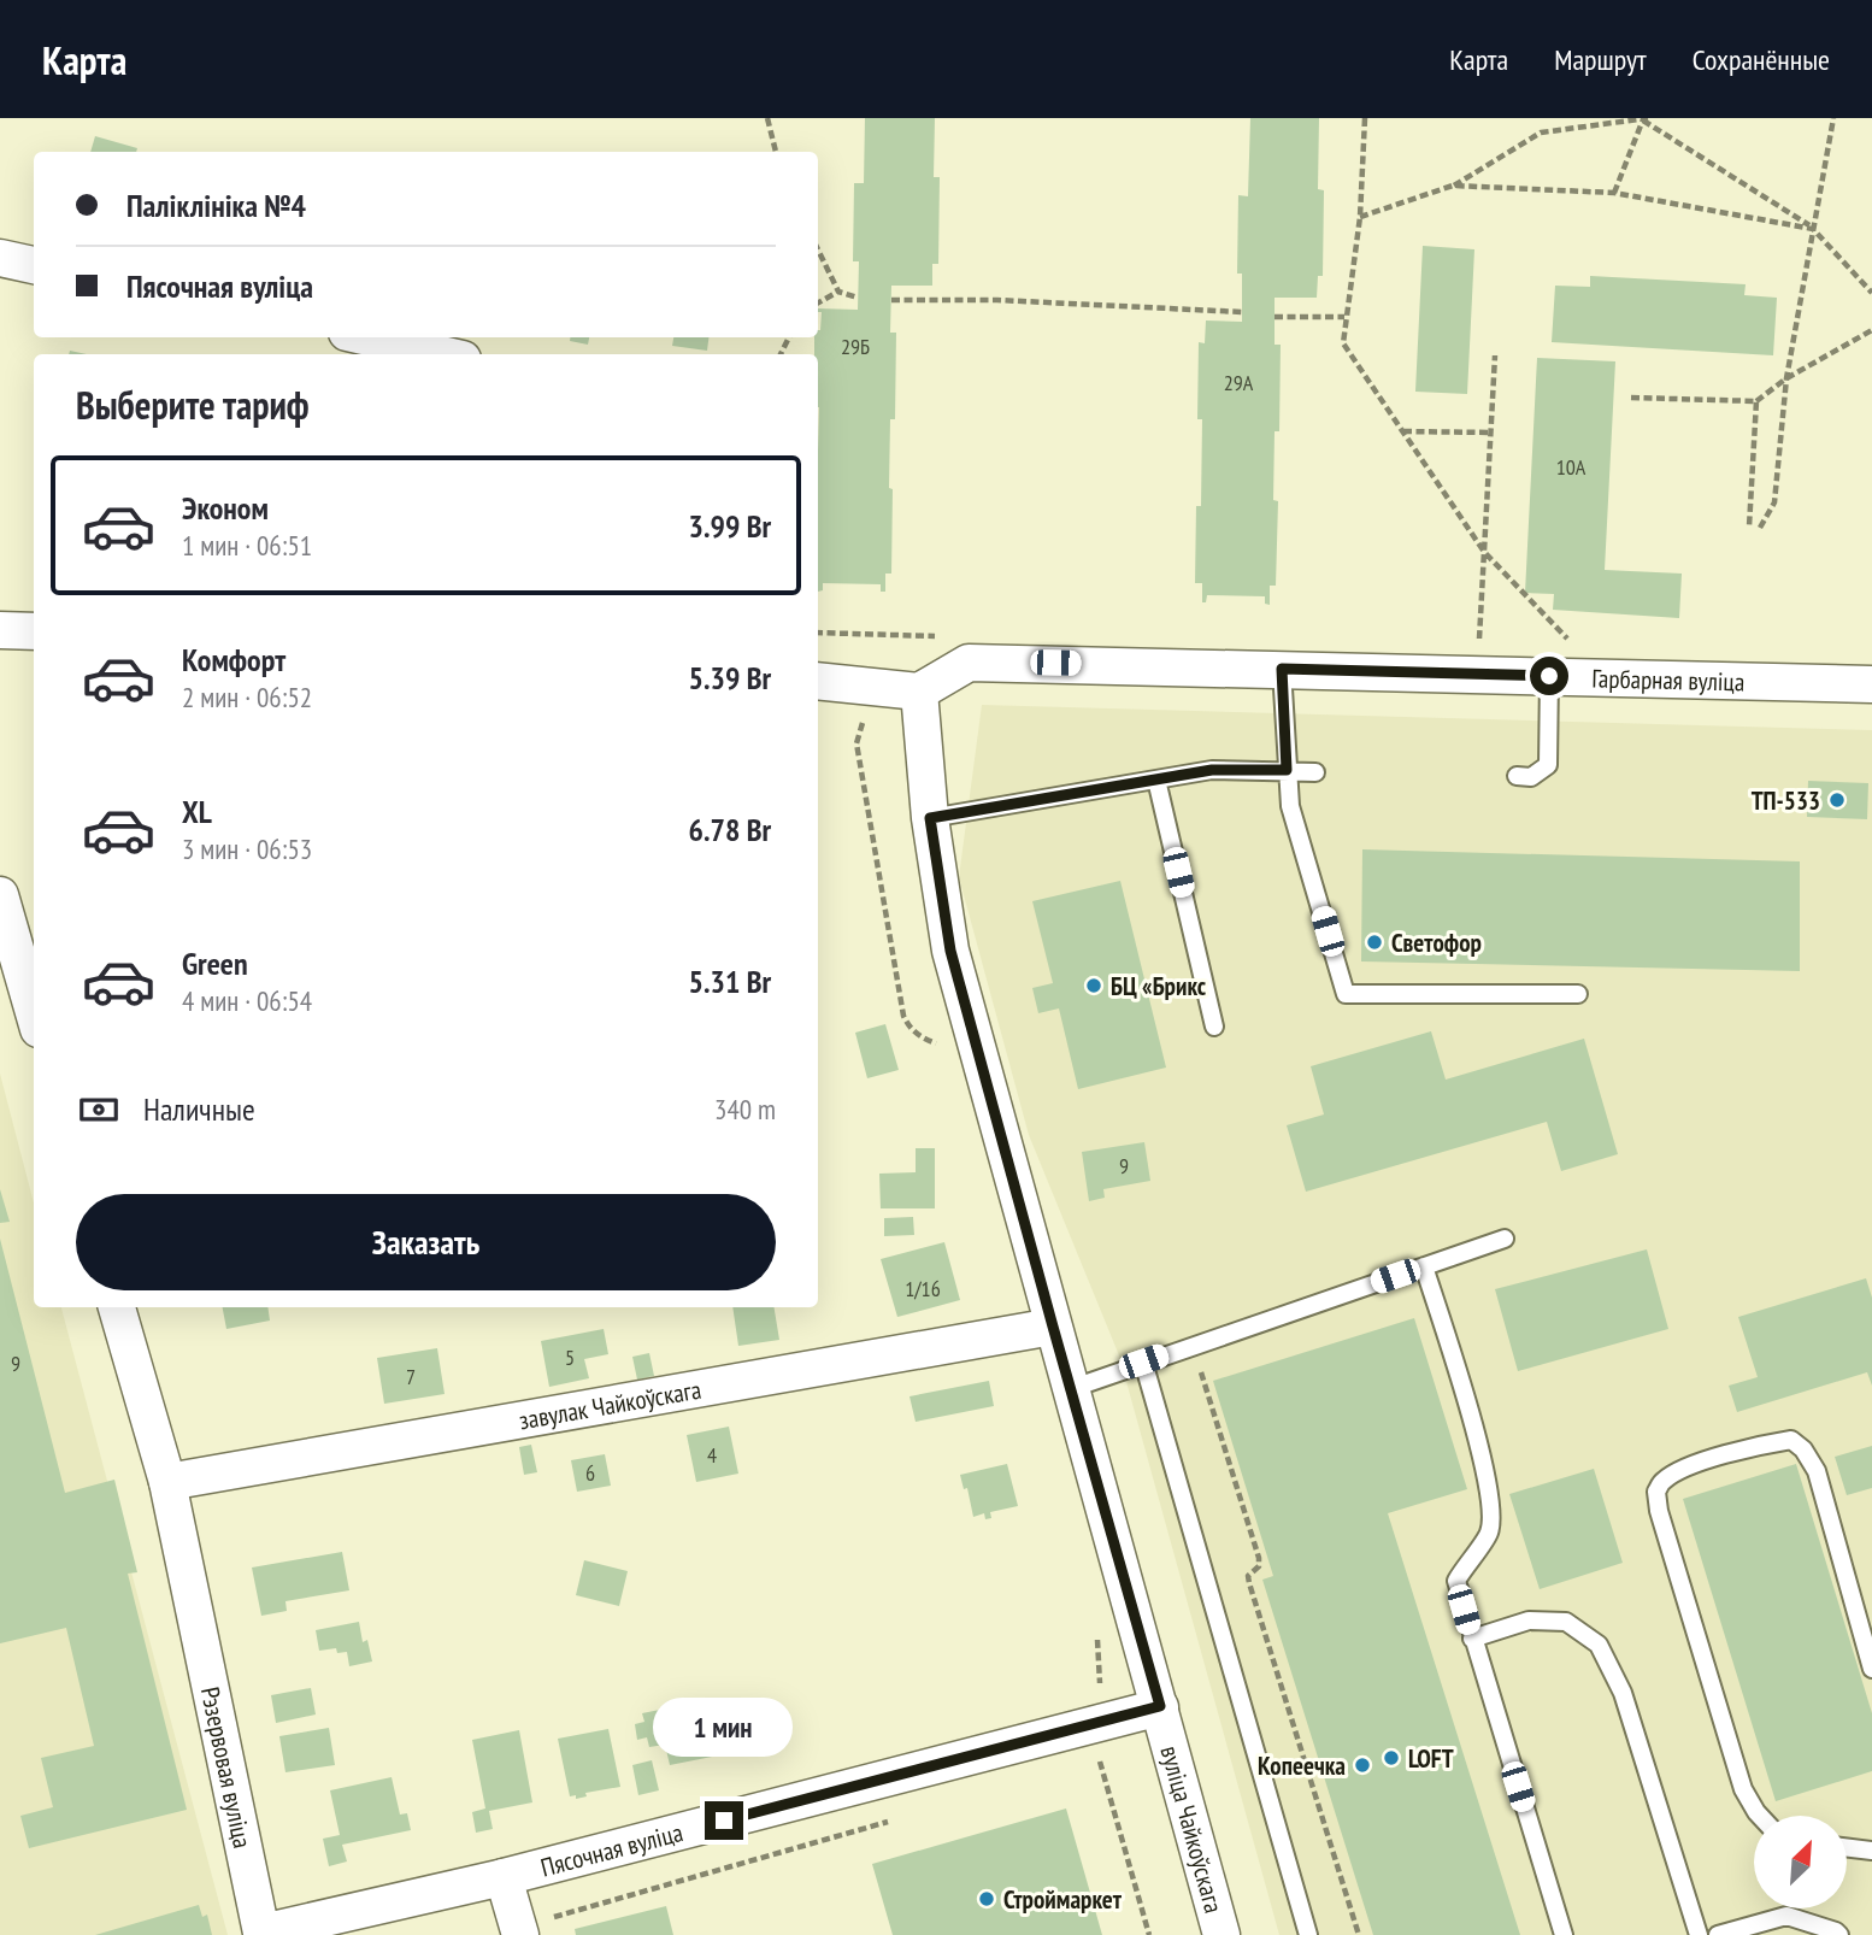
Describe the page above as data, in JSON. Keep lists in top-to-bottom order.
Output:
{
  "streets": {
    "street": [
      "Гарбарная вуліца",
      "завулак Чайкоўскага",
      "Рэзервовая вуліца",
      "вуліца Чайкоўскага",
      "Пясочная вуліца"
    ]
  },
  "crossings": [
    ["Гарбарная вуліца", "вуліца Чайкоўскага"],
    ["завулак Чайкоўскага", "Рэзервовая вуліца"],
    ["завулак Чайкоўскага", "вуліца Чайкоўскага"],
    ["Рэзервовая вуліца", "Пясочная вуліца"],
    ["вуліца Чайкоўскага", "Пясочная вуліца"]
  ],
  "places": [
    "ТП-533",
    "Светофор",
    "БЦ «Брикс",
    "LOFT",
    "Копеечка",
    "Строймаркет"
  ],
  "house_numbers": [
    "29Б",
    "29А",
    "10А",
    "9",
    "1/16",
    "5",
    "9",
    "7",
    "4",
    "6"
  ],
  "north": "top right",
  "page": {
    "header": "Карта",
    "nav": ["Карта", "Маршрут", "Сохранённые"],
    "banner": ["Паліклініка №4", "Пясочная вуліца"],
    "heading": "Выберите тариф",
    "list": [
      {
        "name": "Эконом",
        "note": "1 мин · 06:51",
        "value": "3.99 Br"
      },
      {
        "name": "Комфорт",
        "note": "2 мин · 06:52",
        "value": "5.39 Br"
      },
      {
        "name": "XL",
        "note": "3 мин · 06:53",
        "value": "6.78 Br"
      },
      {
        "name": "Green",
        "note": "4 мин · 06:54",
        "value": "5.31 Br"
      }
    ],
    "pay": ["Наличные", "340 m"],
    "buttons": "Заказать",
    "bubble": "1 мин"
  }
}
